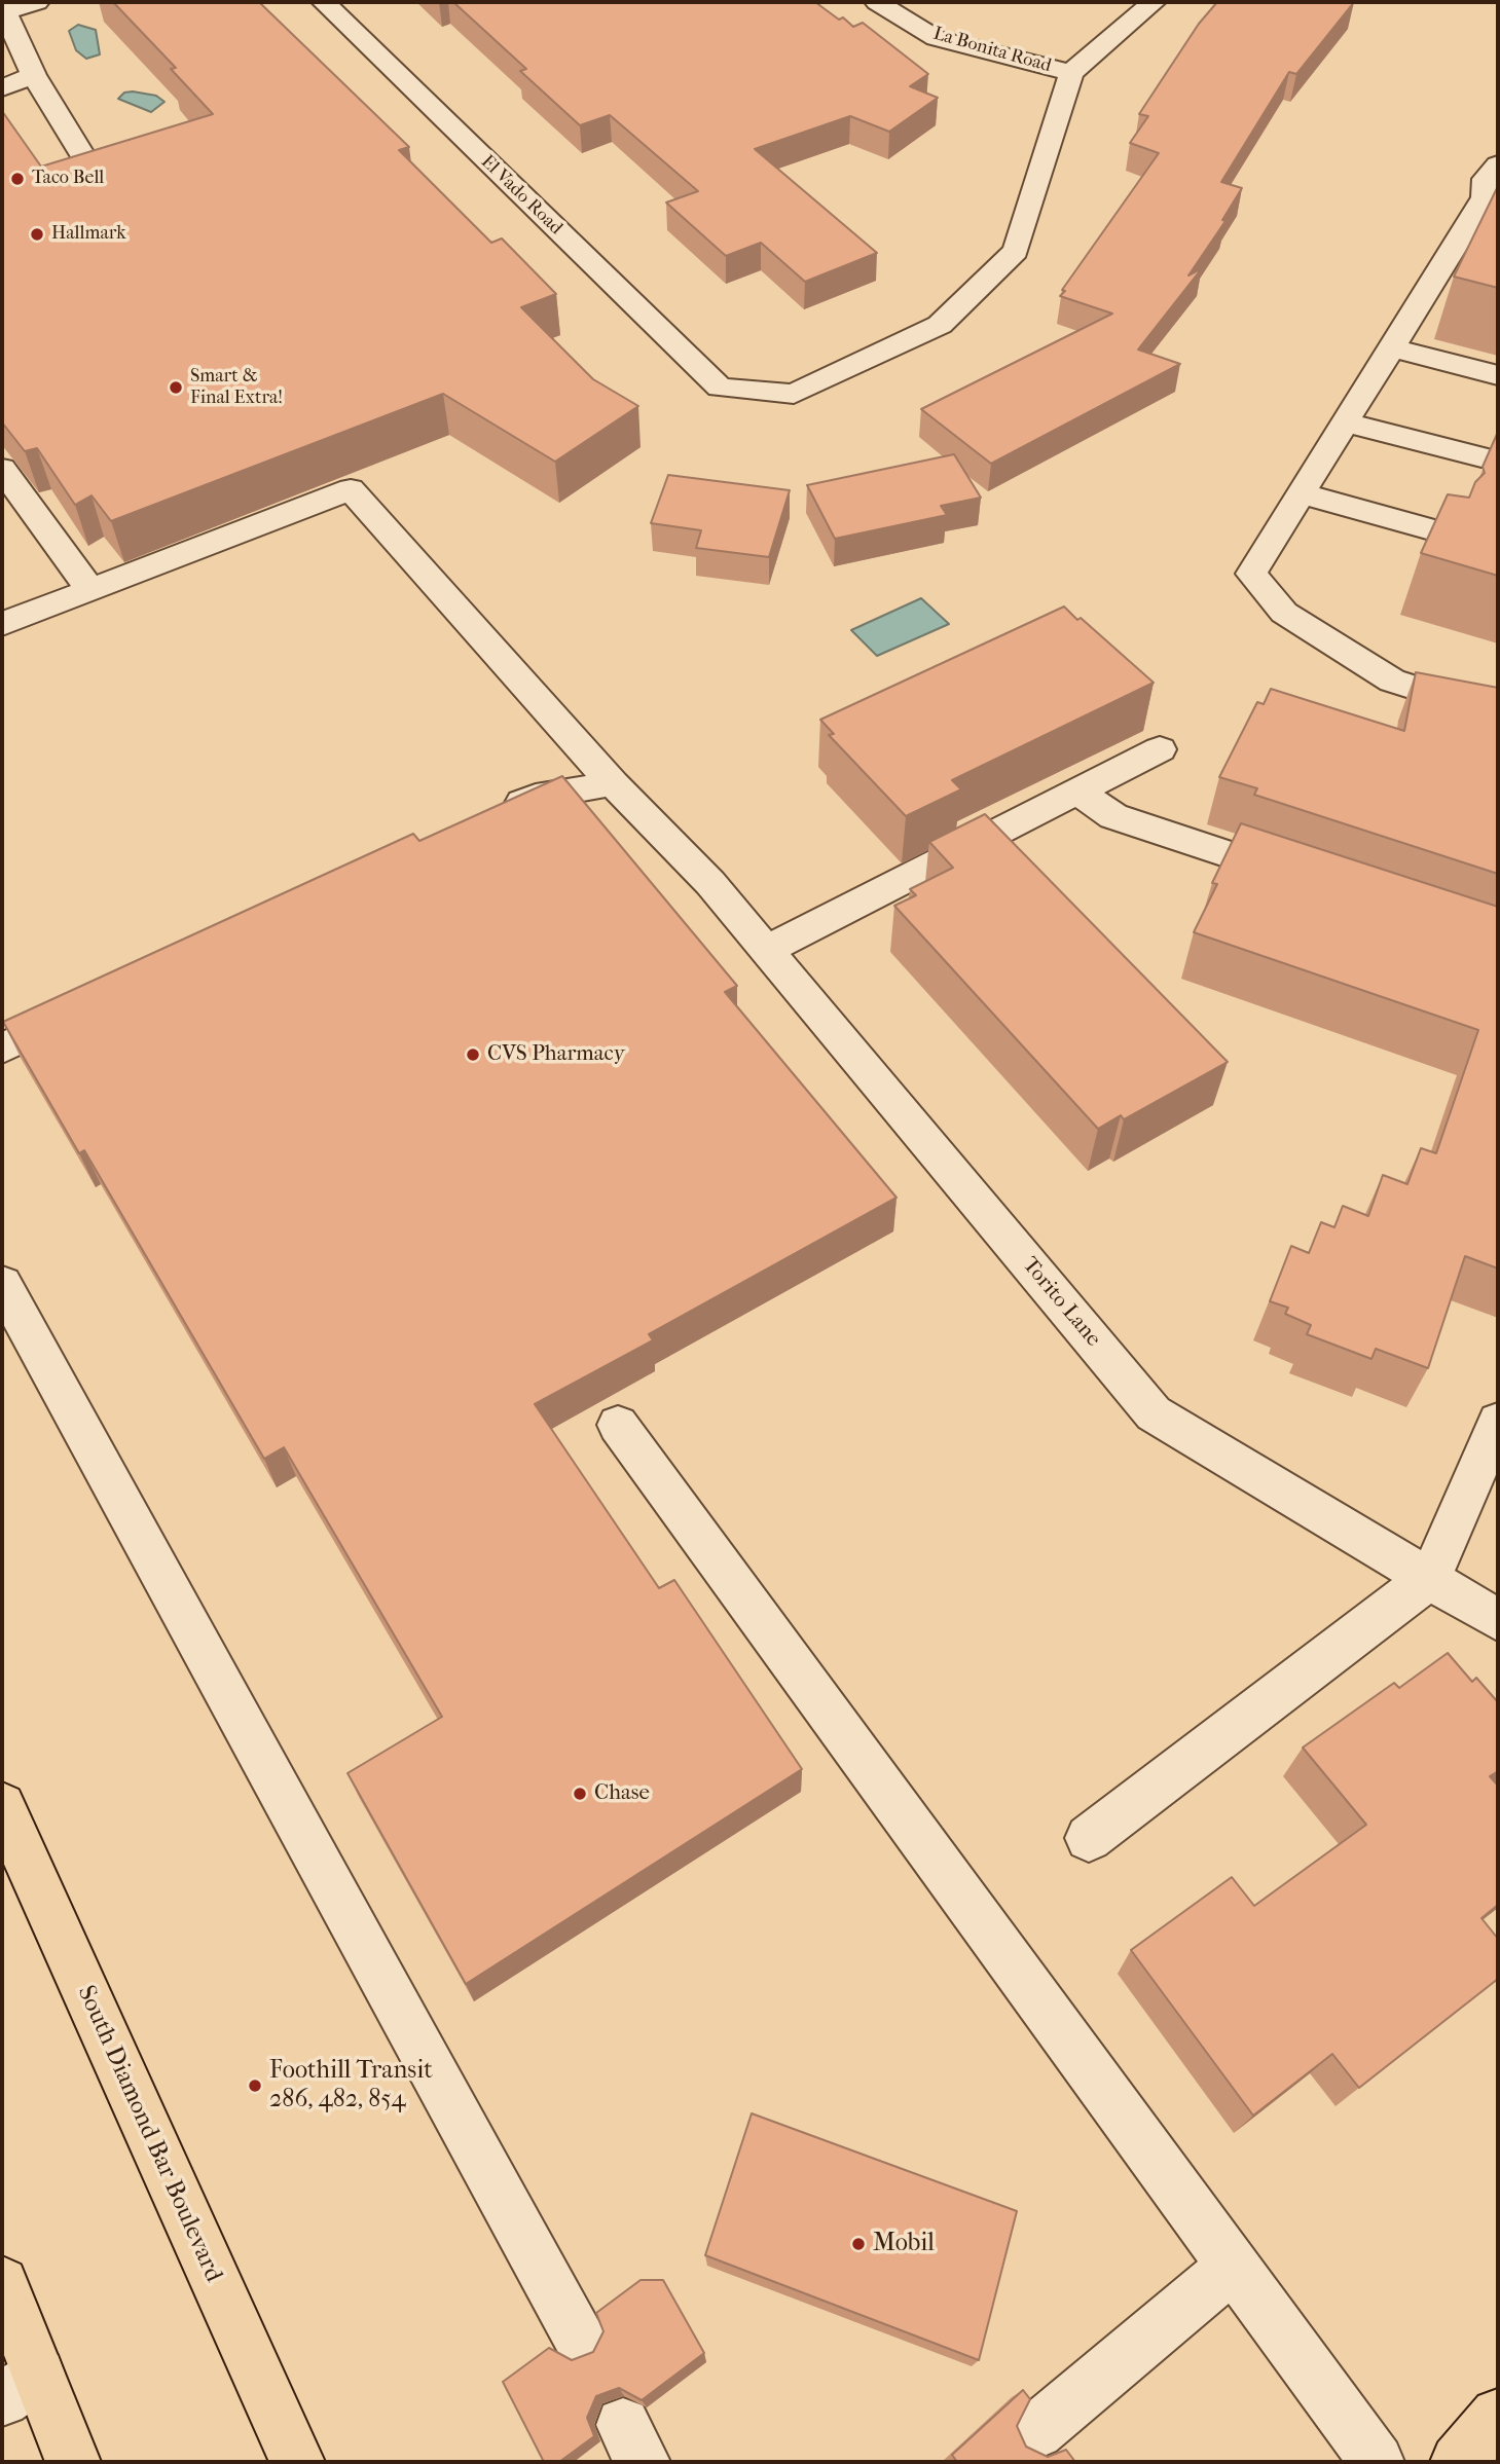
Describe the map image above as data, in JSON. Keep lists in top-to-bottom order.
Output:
{
  "streets": {
    "main road": ["South Diamond Bar Boulevard"],
    "street": ["La Bonita Road", "El Vado Road", "Torito Lane"]
  },
  "crossings": [
    ["La Bonita Road", "El Vado Road"]
  ],
  "places": [
    "Taco Bell",
    "Hallmark",
    "Smart & Final Extra!",
    "CVS Pharmacy",
    "Chase",
    "Foothill Transit 286, 482, 854",
    "Mobil"
  ]
}
